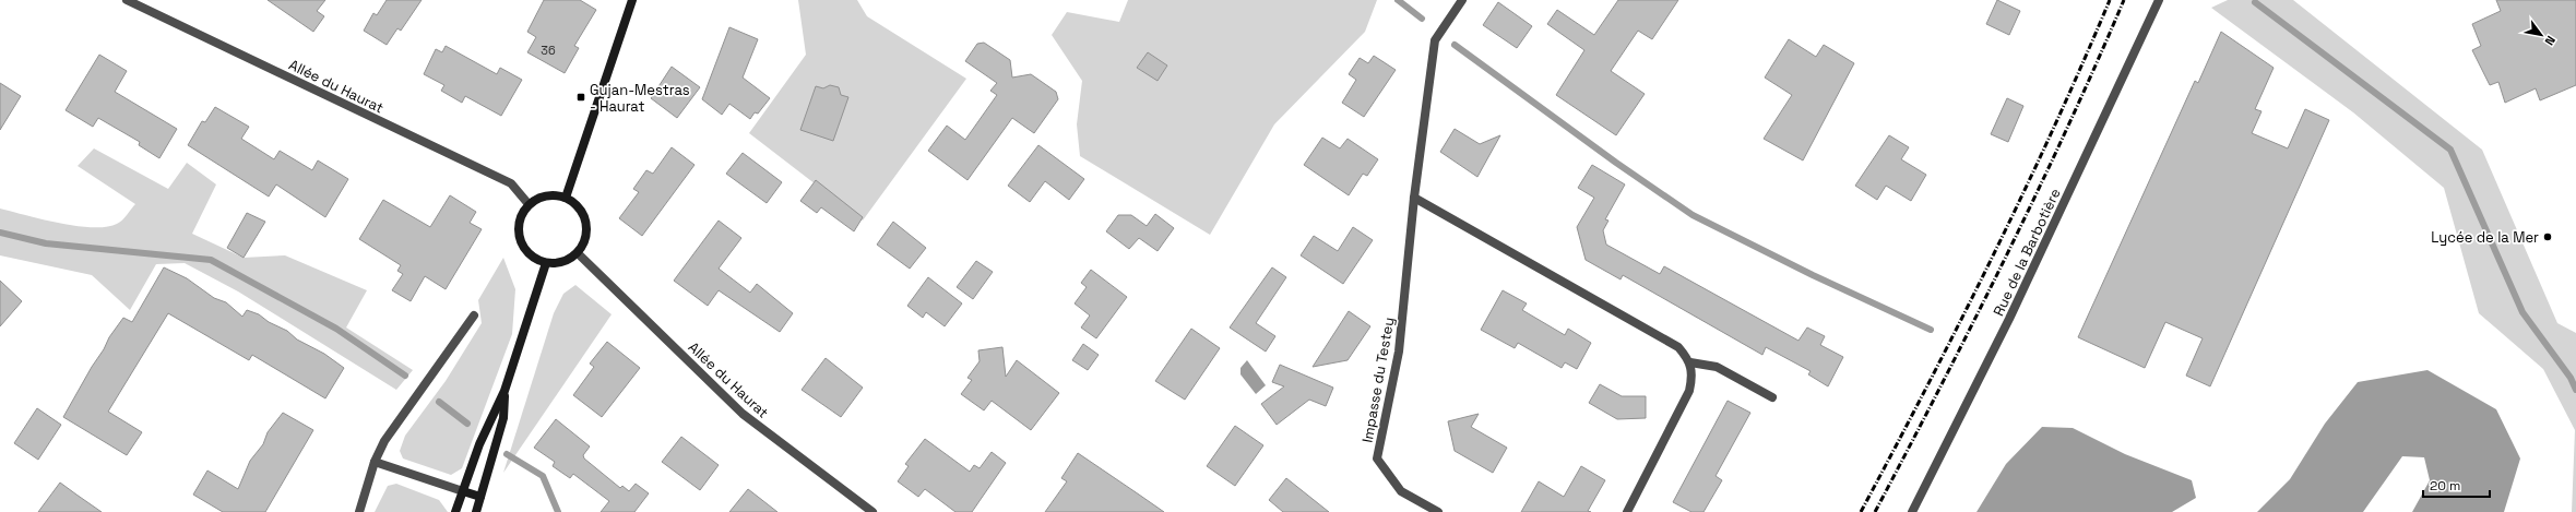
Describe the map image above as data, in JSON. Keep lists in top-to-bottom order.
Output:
{
  "streets": {
    "street": ["Allée du Haurat", "Rue de la Barbotière", "Impasse du Testey"]
  },
  "places": {
    "transit": ["Gujan-Mestras - Haurat"],
    "other": ["Lycée de la Mer"]
  },
  "house_numbers": ["36"],
  "scale_bar": "20 m",
  "north": "bottom right"
}
